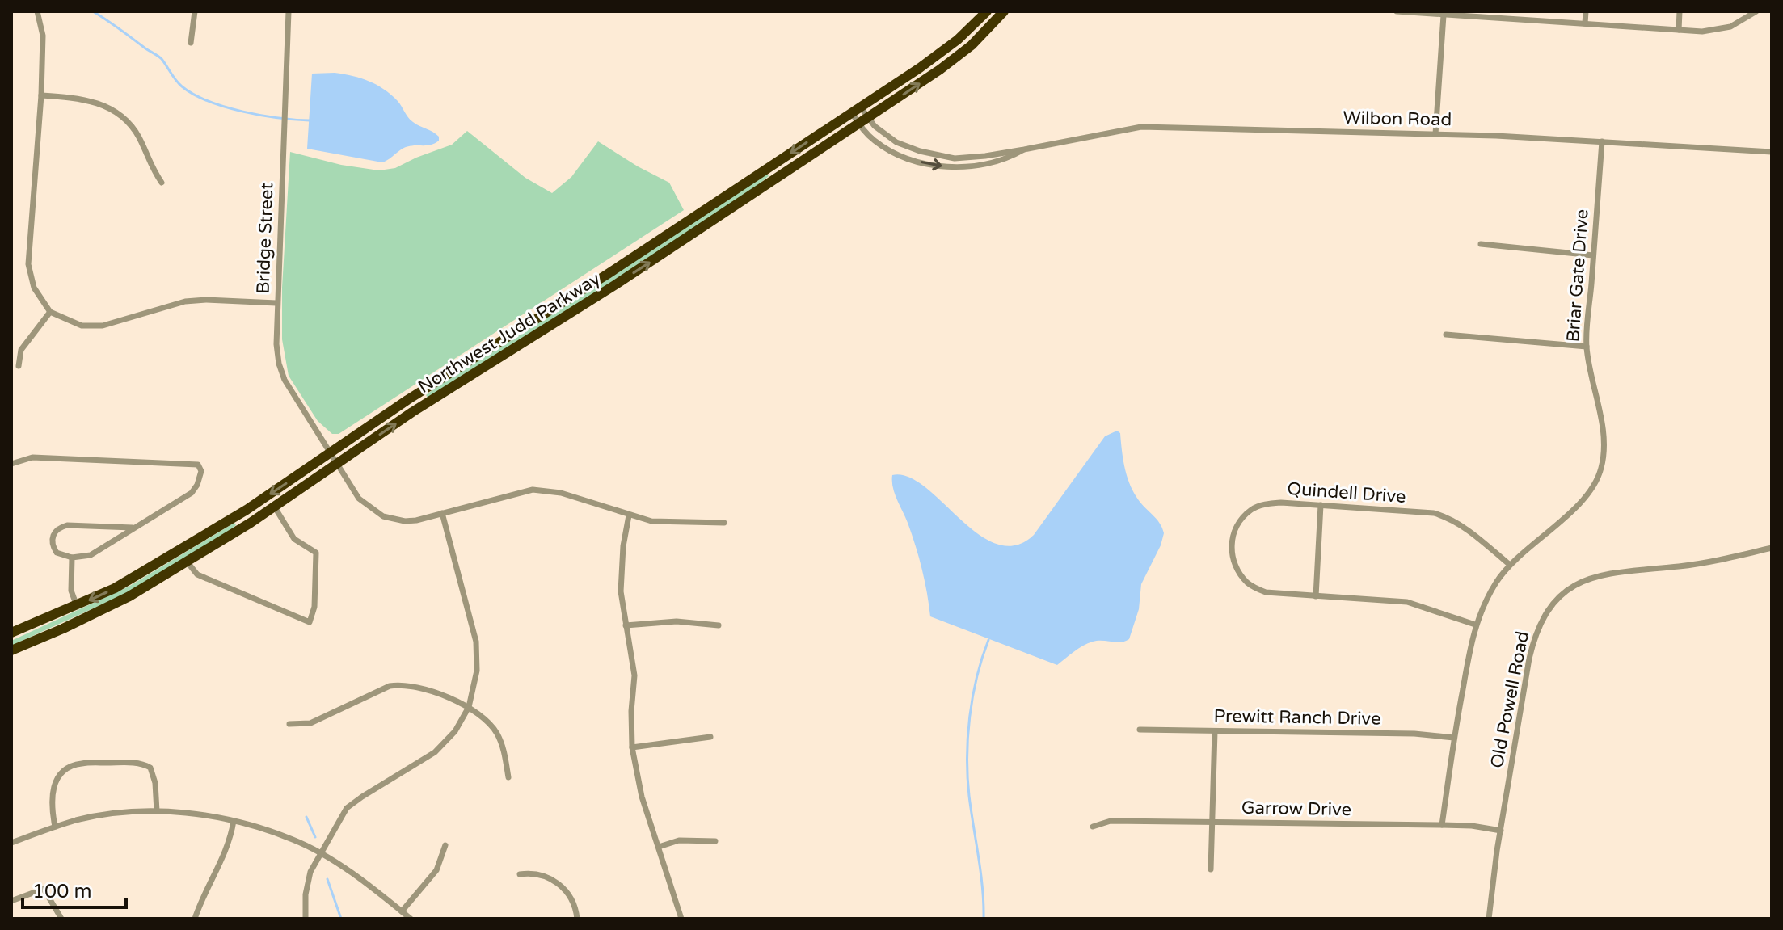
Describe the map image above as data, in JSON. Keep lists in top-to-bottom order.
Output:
{
  "streets": {
    "highway": ["Northwest Judd Parkway"],
    "street": [
      "Wilbon Road",
      "Bridge Street",
      "Briar Gate Drive",
      "Quindell Drive",
      "Old Powell Road",
      "Prewitt Ranch Drive",
      "Garrow Drive"
    ]
  },
  "crossings": [
    ["Wilbon Road", "Briar Gate Drive"],
    ["Wilbon Road", "Northwest Judd Parkway"],
    ["Bridge Street", "Northwest Judd Parkway"],
    ["Briar Gate Drive", "Quindell Drive"],
    ["Briar Gate Drive", "Prewitt Ranch Drive"],
    ["Briar Gate Drive", "Garrow Drive"],
    ["Old Powell Road", "Garrow Drive"]
  ],
  "scale_bar": "100 m"
}
